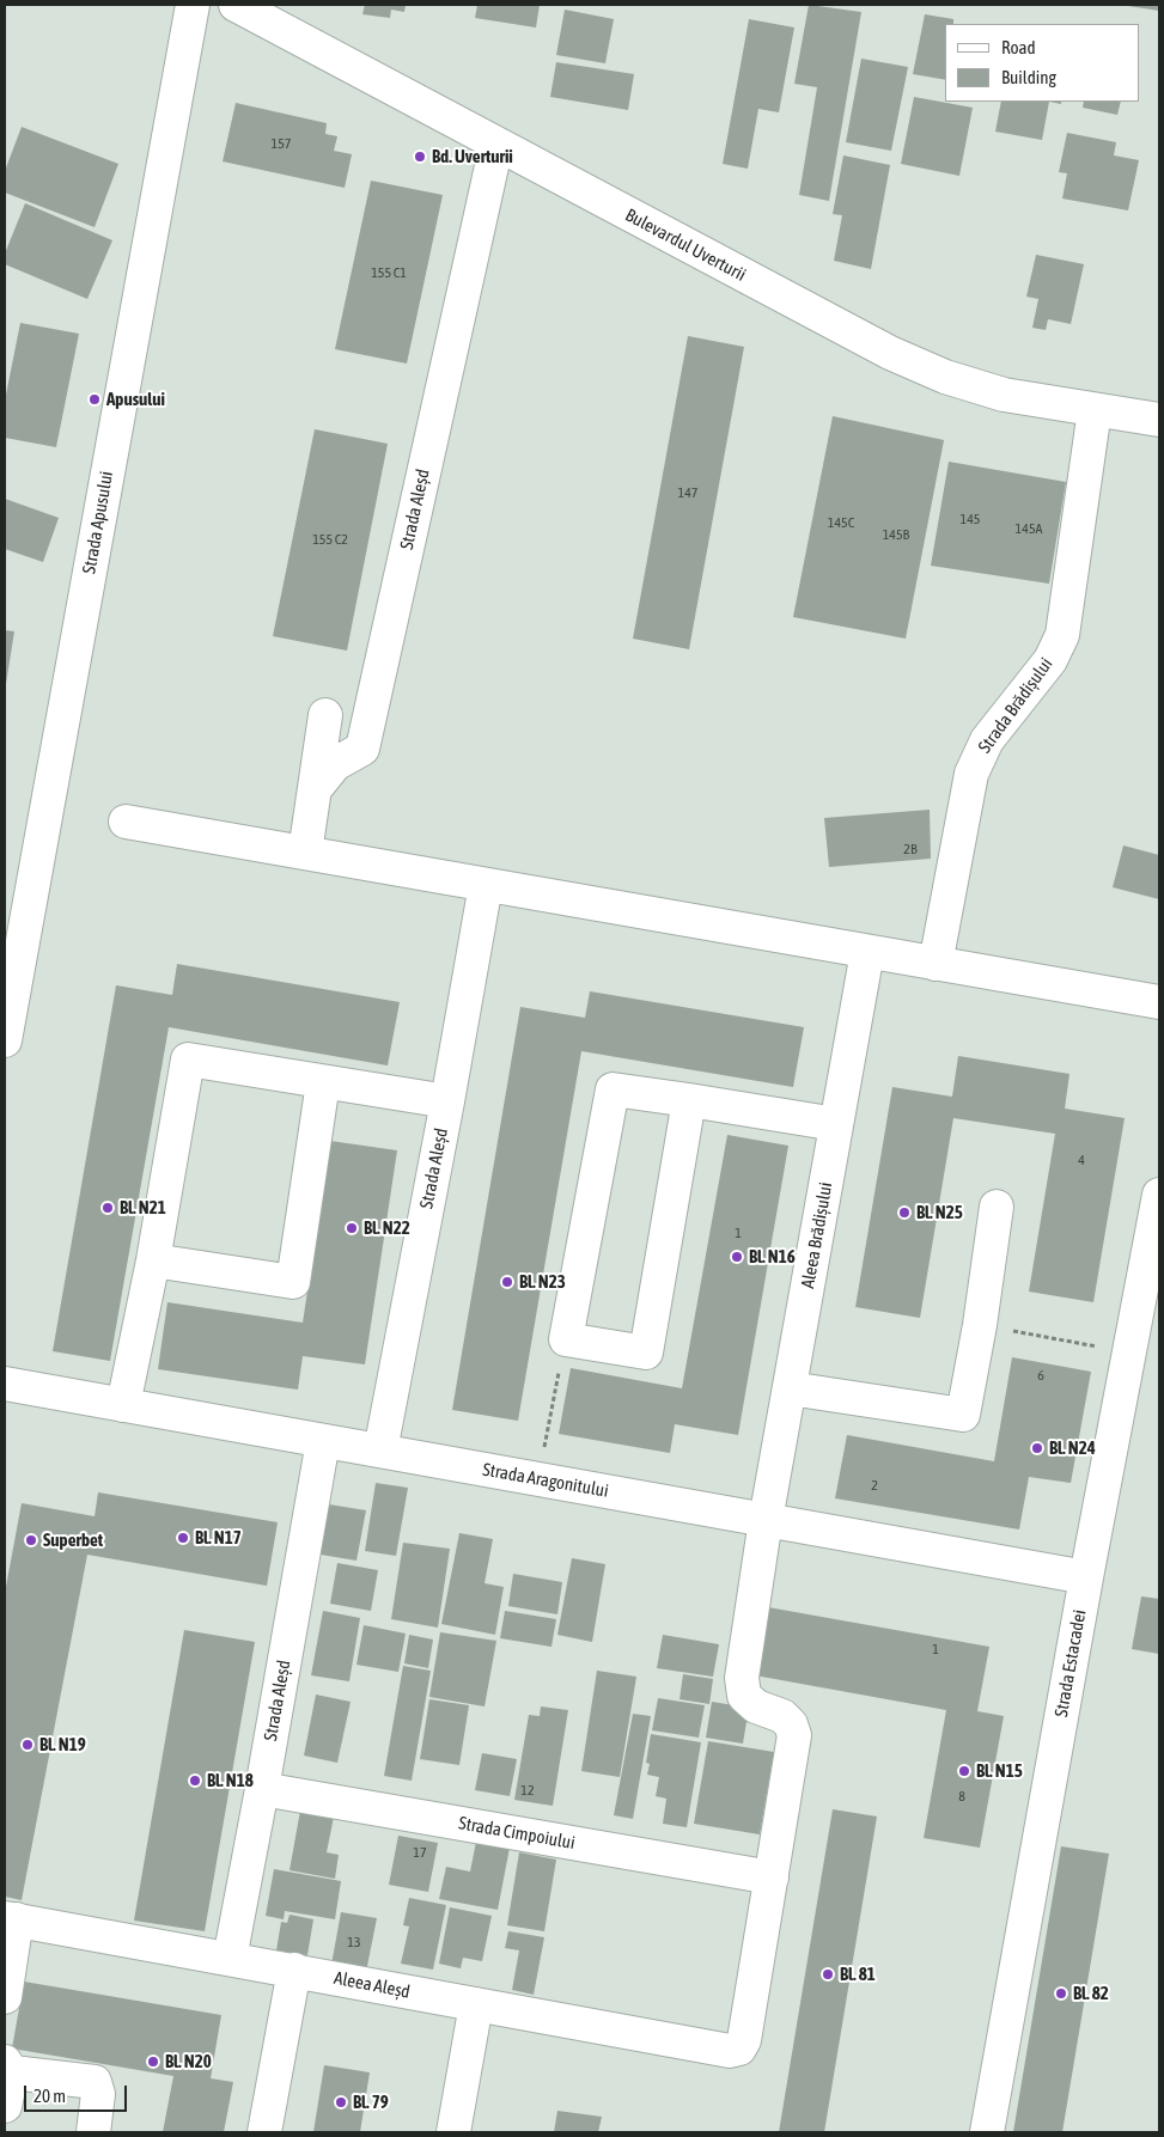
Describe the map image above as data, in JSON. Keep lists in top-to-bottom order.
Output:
{
  "streets": {
    "street": [
      "Bulevardul Uverturii",
      "Strada Aleșd",
      "Strada Apusului",
      "Strada Brădișului",
      "Aleea Brădișului",
      "Strada Aragonitului",
      "Strada Estacadei",
      "Strada Cimpoiului",
      "Aleea Aleșd"
    ]
  },
  "crossings": [
    ["Bulevardul Uverturii", "Strada Aleșd"],
    ["Bulevardul Uverturii", "Strada Brădișului"],
    ["Strada Aleșd", "Strada Aragonitului"],
    ["Strada Aleșd", "Strada Cimpoiului"],
    ["Strada Aleșd", "Aleea Aleșd"],
    ["Aleea Brădișului", "Strada Aragonitului"],
    ["Aleea Brădișului", "Strada Cimpoiului"],
    ["Aleea Brădișului", "Aleea Aleșd"],
    ["Strada Aragonitului", "Strada Estacadei"],
    ["Strada Cimpoiului", "Aleea Aleșd"]
  ],
  "places": [
    "Bd. Uverturii",
    "Apusului",
    "Bl. N21",
    "Bl. N25",
    "Bl. N22",
    "Bl. N16",
    "Bl. N23",
    "Bl. N24",
    "Bl. N17",
    "Superbet",
    "Bl. N19",
    "Bl. N15",
    "Bl. N18",
    "Bl. 81",
    "Bl. 82",
    "Bl. N20",
    "Bl. 79"
  ],
  "house_numbers": [
    "157",
    "155 C1",
    "147",
    "145",
    "145C",
    "145A",
    "145B",
    "155 C2",
    "2B",
    "4",
    "1",
    "6",
    "2",
    "1",
    "12",
    "8",
    "17",
    "13"
  ],
  "legend": ["Road", "Building"],
  "scale_bar": "20 m"
}
